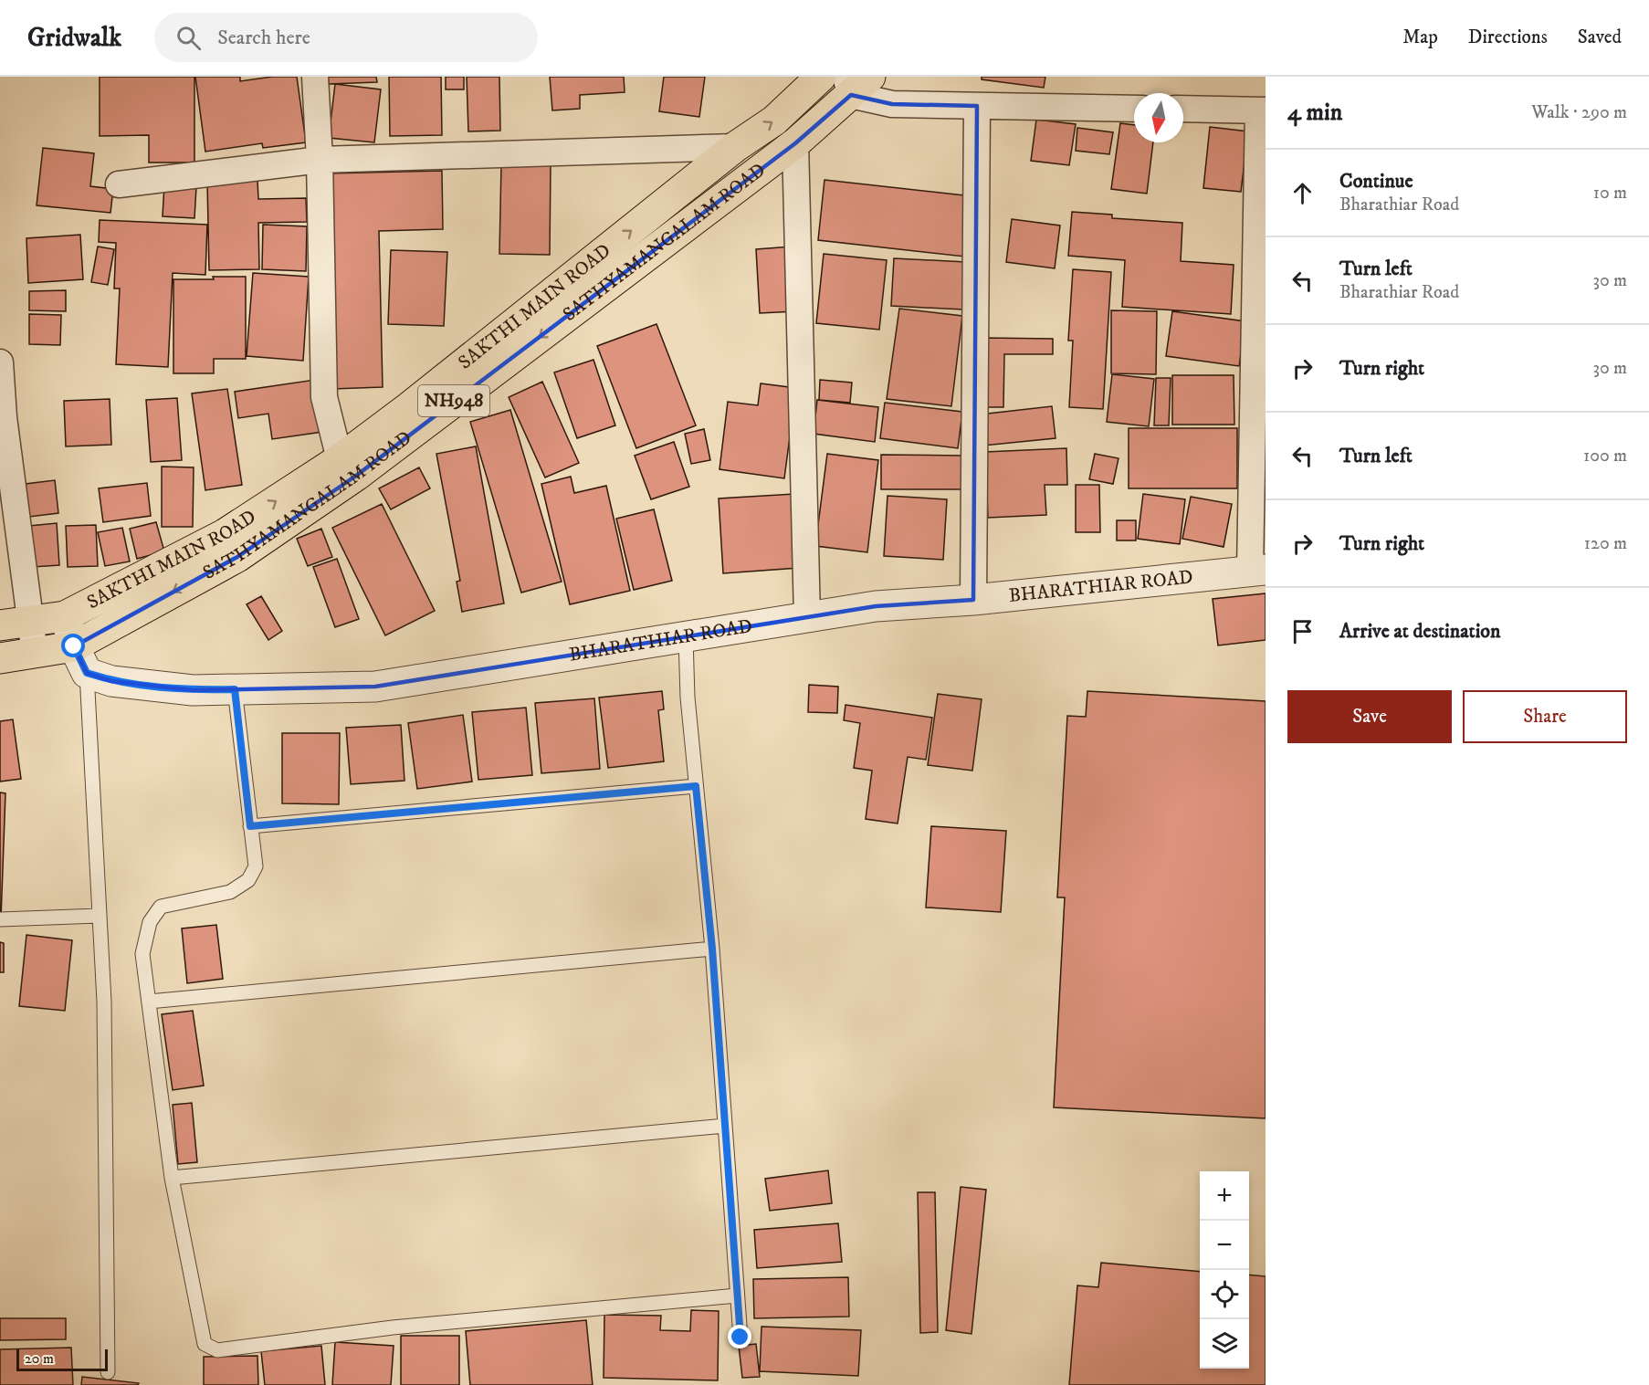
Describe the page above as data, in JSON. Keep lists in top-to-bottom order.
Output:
{
  "streets": {
    "highway": ["SATHYAMANGALAM ROAD", "SAKTHI MAIN ROAD", "NH948"],
    "street": ["BHARATHIAR ROAD"]
  },
  "one_way": ["SATHYAMANGALAM ROAD", "SAKTHI MAIN ROAD"],
  "scale_bar": "20 m",
  "north": "bottom",
  "page": {
    "header": "Gridwalk",
    "search": "Search here",
    "nav": ["Map", "Directions", "Saved"],
    "heading": ["4 min", "Walk · 290 m"],
    "list": [
      ["Continue", "Bharathiar Road", "10 m"],
      ["Turn left", "Bharathiar Road", "30 m"],
      ["Turn right", "30 m"],
      ["Turn left", "100 m"],
      ["Turn right", "120 m"],
      "Arrive at destination"
    ],
    "buttons": ["Save", "Share"],
    "map_buttons": ["+", "−"],
    "scale": "20 m"
  }
}
